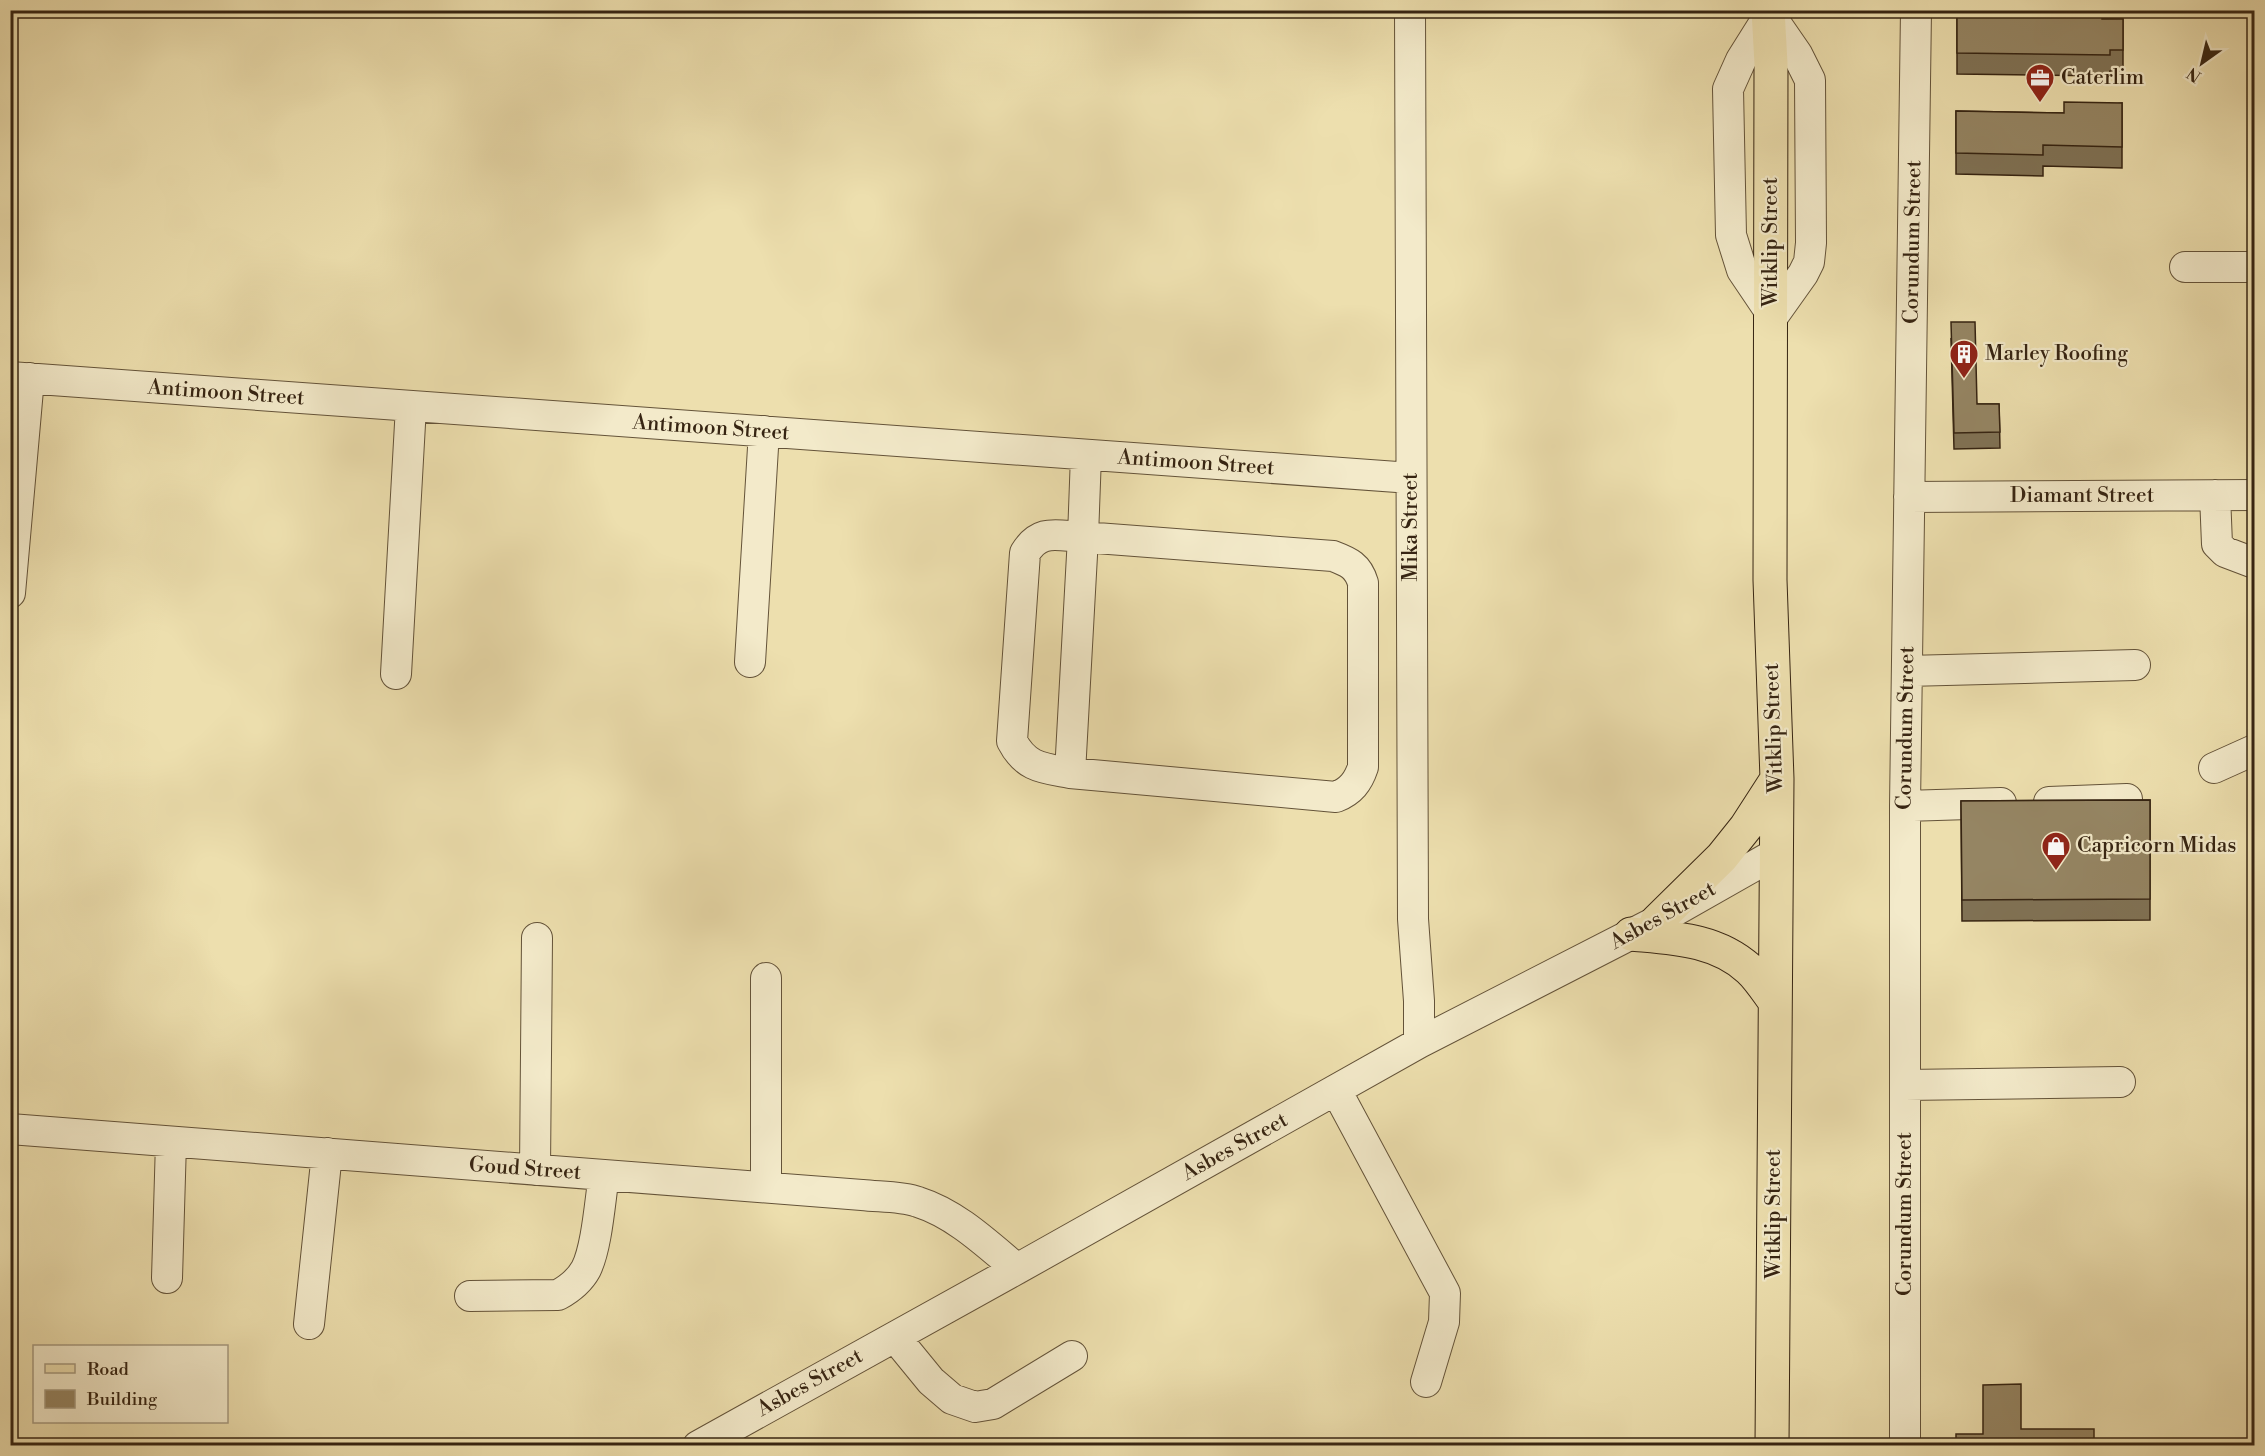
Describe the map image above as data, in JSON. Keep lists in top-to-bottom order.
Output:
{
  "streets": {
    "main road": ["Witklip Street"],
    "street": [
      "Corundum Street",
      "Antimoon Street",
      "Diamant Street",
      "Mika Street",
      "Asbes Street",
      "Goud Street"
    ]
  },
  "crossings": [
    ["Witklip Street", "Asbes Street"],
    ["Corundum Street", "Diamant Street"],
    ["Antimoon Street", "Mika Street"],
    ["Mika Street", "Asbes Street"],
    ["Asbes Street", "Goud Street"]
  ],
  "places": {
    "office": ["Caterlim"],
    "building": ["Marley Roofing"],
    "shop": ["Capricorn Midas"]
  },
  "legend": ["Road", "Building"],
  "north": "bottom left"
}
